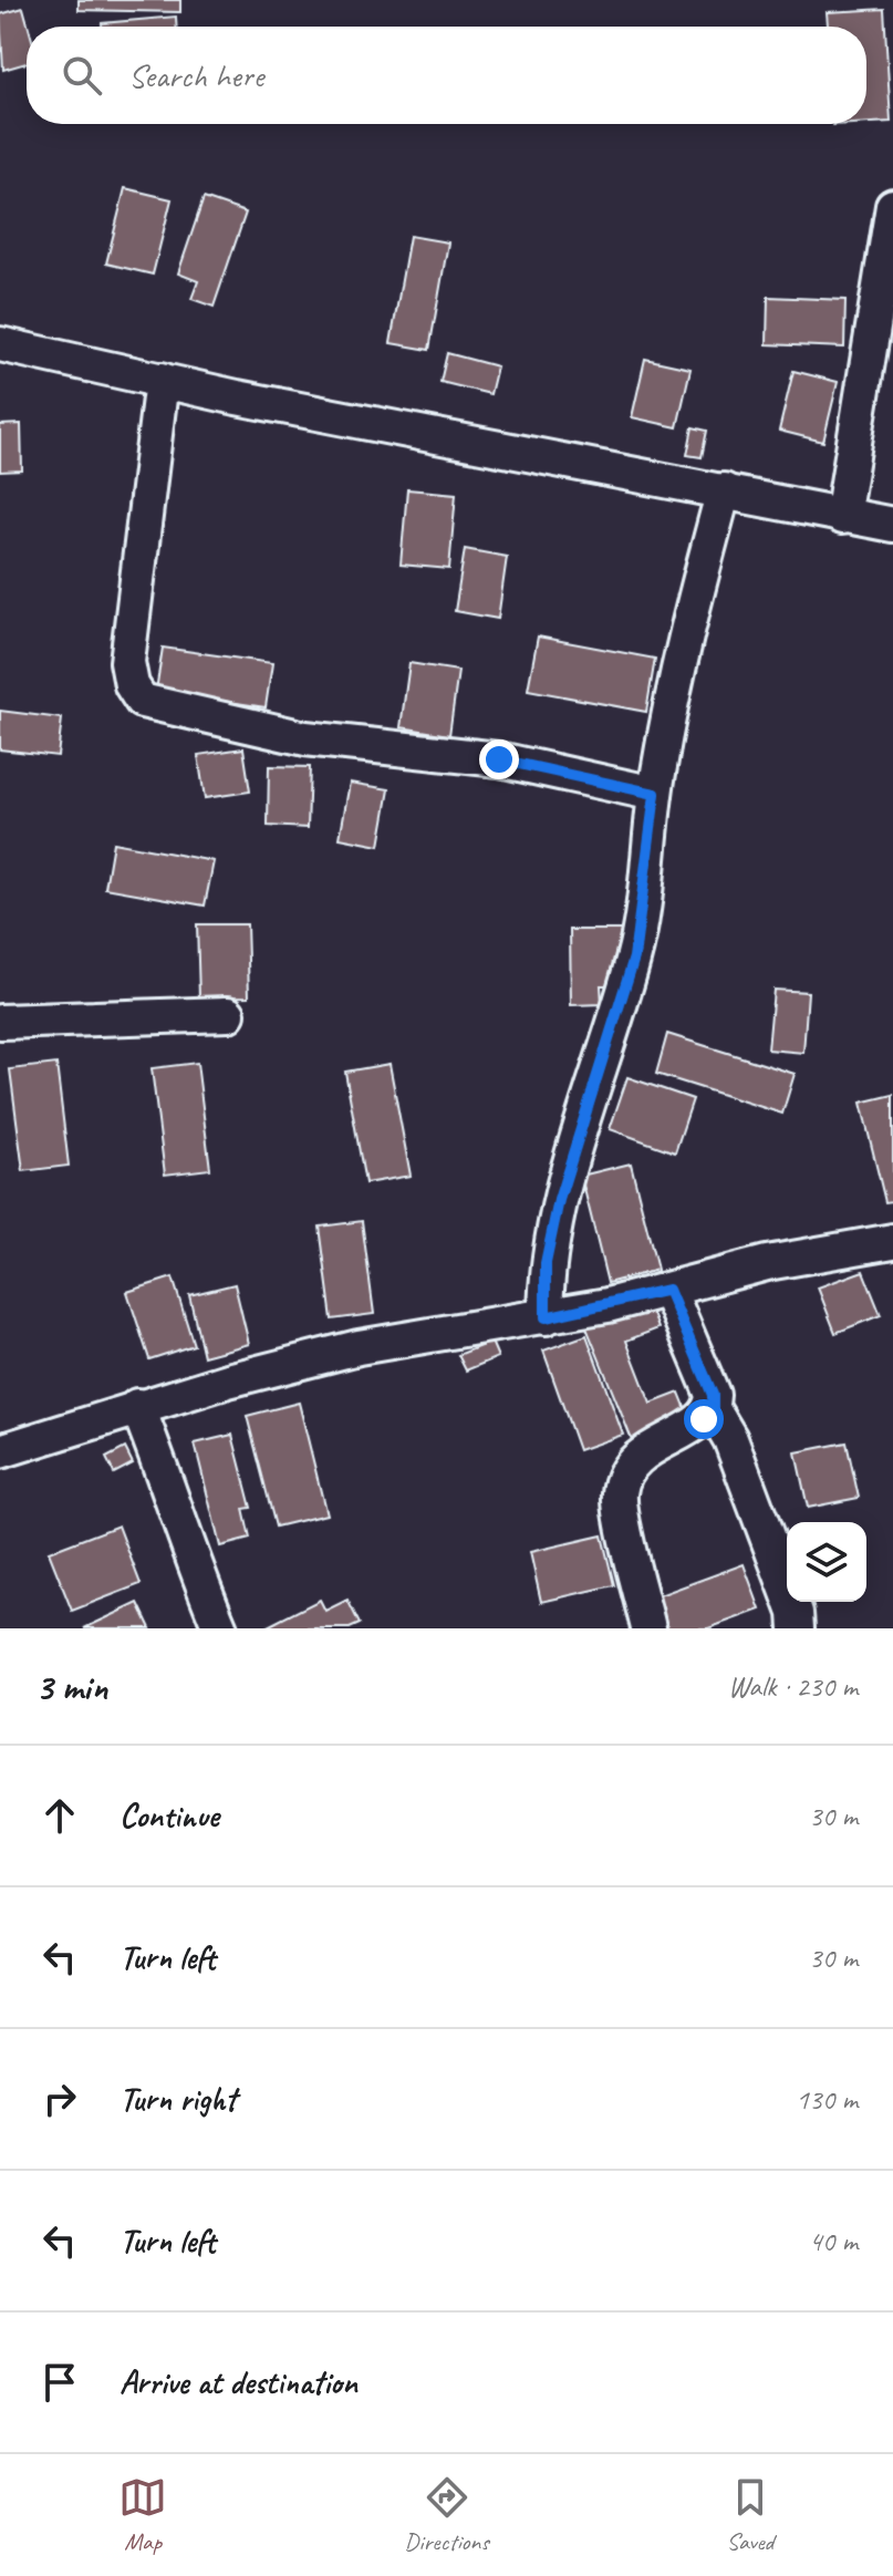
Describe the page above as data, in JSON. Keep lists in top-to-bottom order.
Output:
{
  "page": {
    "search": "Search here",
    "heading": ["3 min", "Walk · 230 m"],
    "list": [
      ["Continue", "30 m"],
      ["Turn left", "30 m"],
      ["Turn right", "130 m"],
      ["Turn left", "40 m"],
      "Arrive at destination"
    ],
    "nav": ["Map", "Directions", "Saved"]
  }
}
